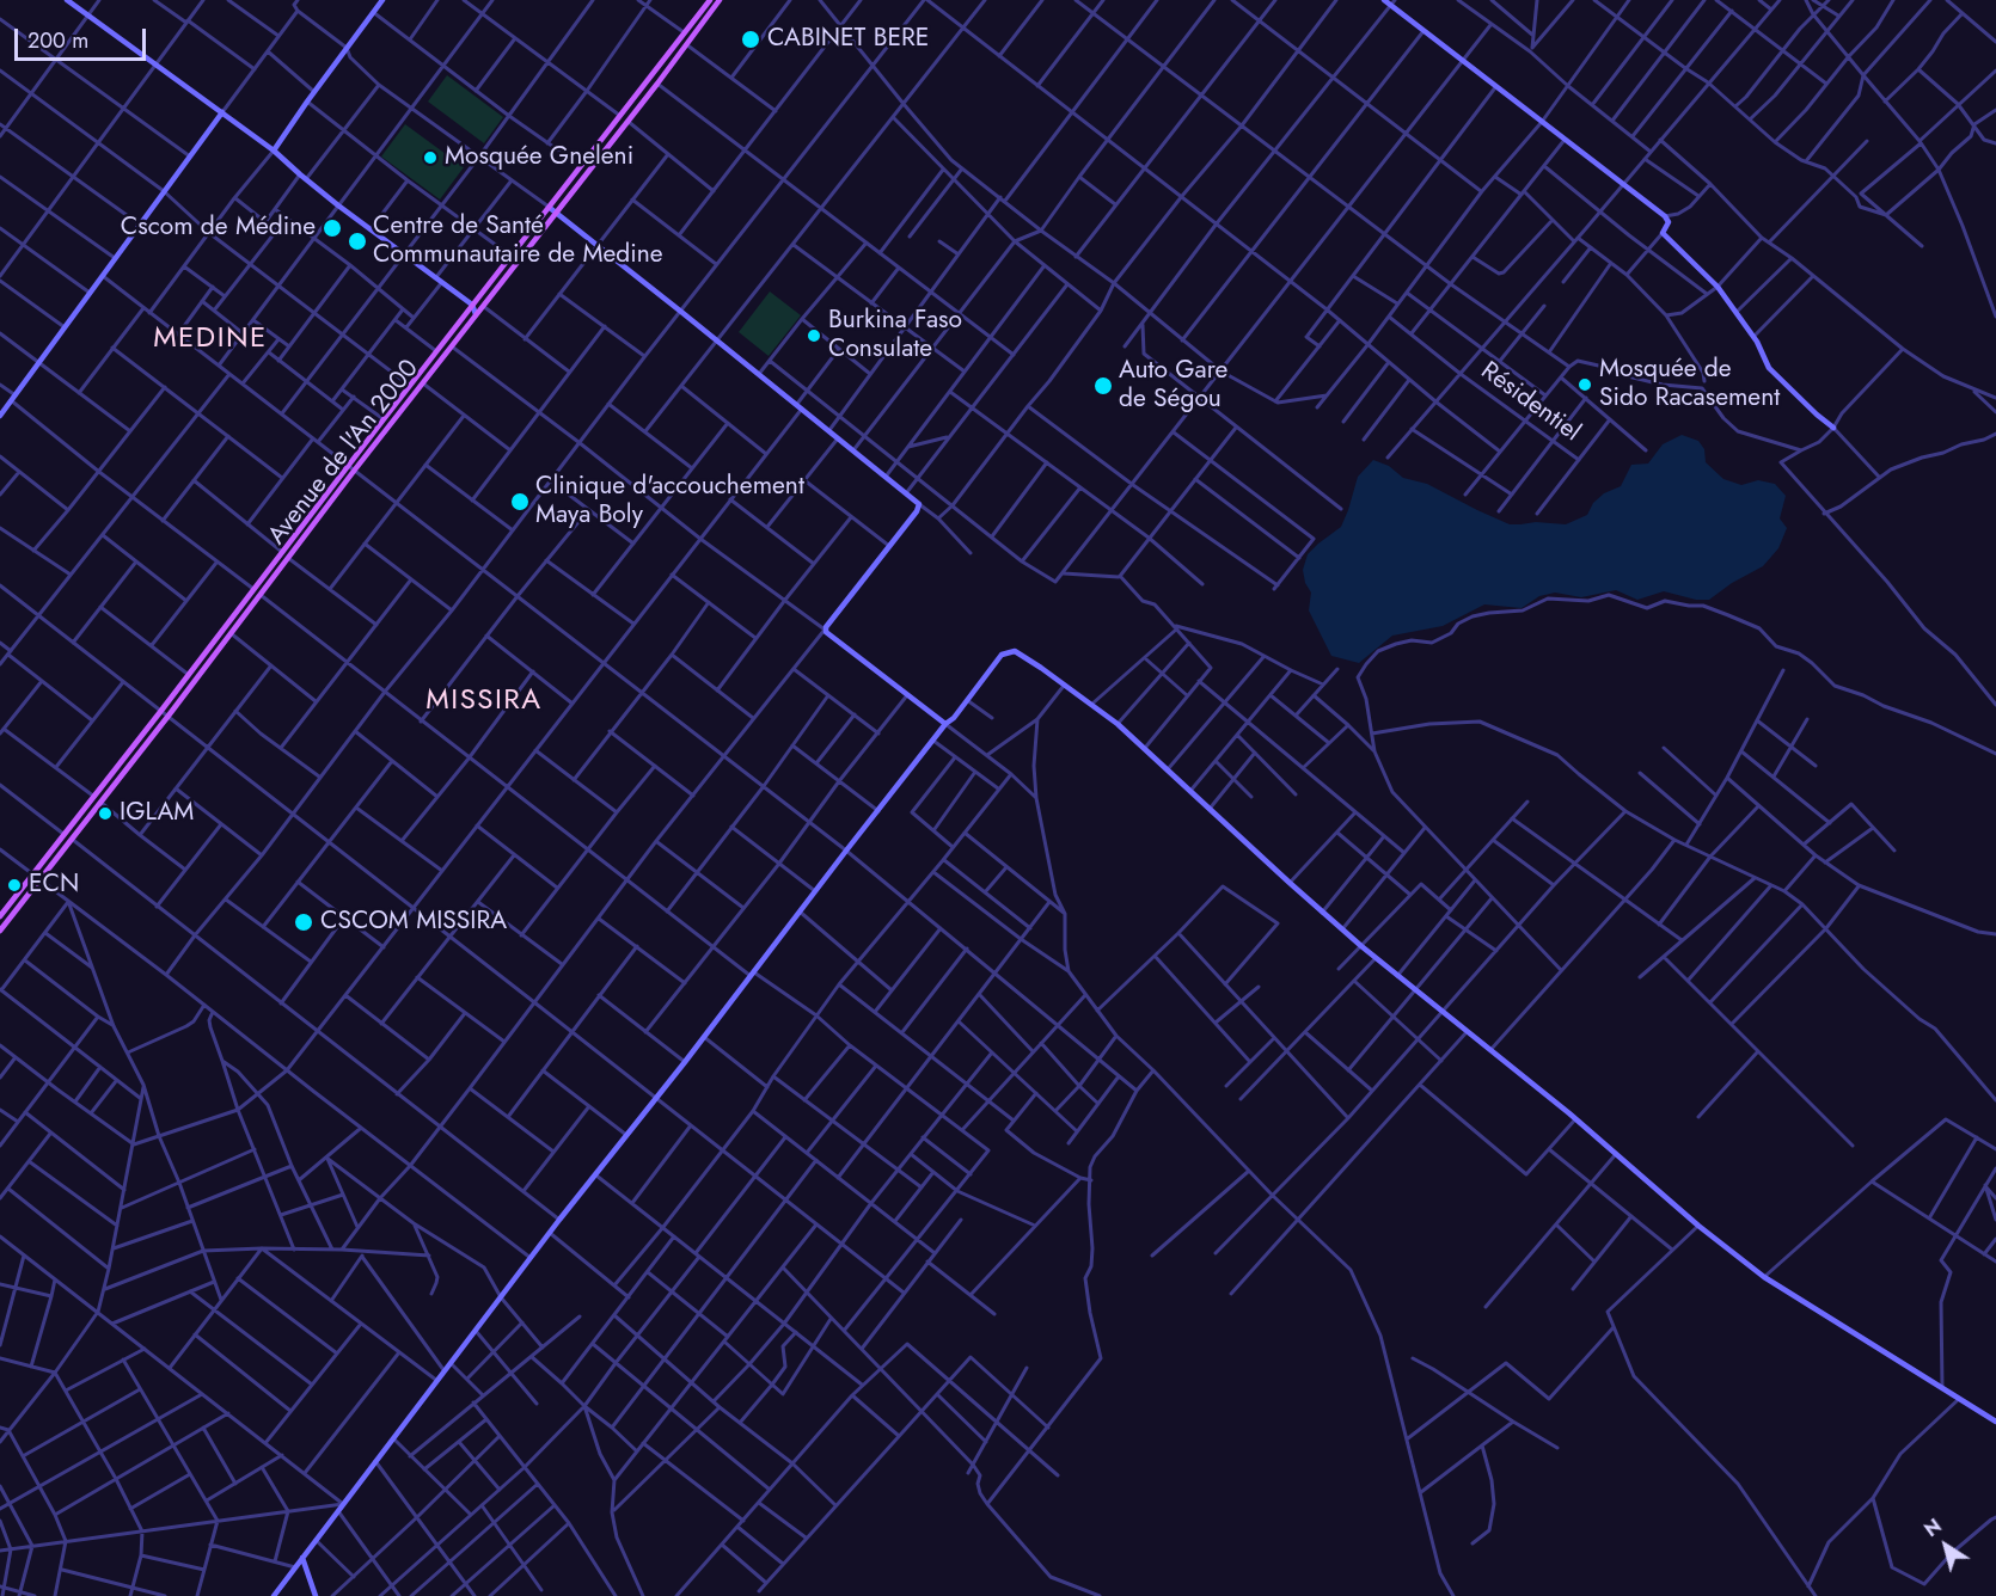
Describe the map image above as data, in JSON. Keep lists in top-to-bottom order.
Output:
{
  "streets": {
    "main road": ["Avenue de l'An 2000"],
    "street": ["Résidentiel"]
  },
  "districts": ["MEDINE", "MISSIRA"],
  "places": [
    "CABINET BERE",
    "Mosquée Gneleni",
    "Cscom de Médine",
    "Centre de Santé Communautaire de Medine",
    "Burkina Faso Consulate",
    "Mosquée de Sido Racasement",
    "Auto Gare de Ségou",
    "Clinique d'accouchement Maya Boly",
    "IGLAM",
    "ECN",
    "CSCOM MISSIRA"
  ],
  "scale_bar": "200 m",
  "north": "top left"
}
